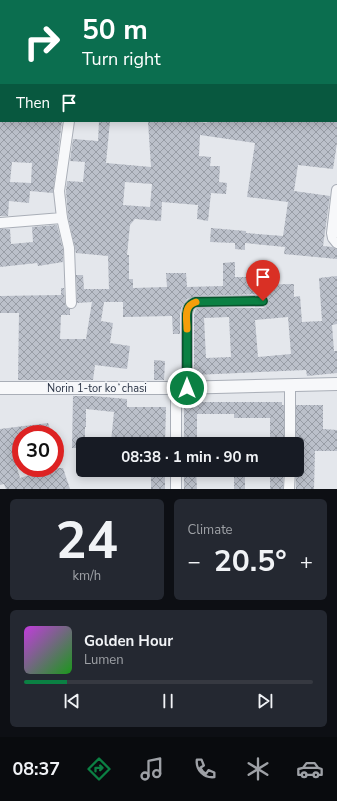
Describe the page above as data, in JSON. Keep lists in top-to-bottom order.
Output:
{
  "streets": {
    "street": ["Norin 1-tor koʻchasi"]
  },
  "page": {
    "turn": ["50 m", "Turn right"],
    "then": "Then",
    "limit": "30",
    "trip": "08:38 · 1 min · 90 m",
    "tile": [
      ["24", "km/h"],
      "Climate"
    ],
    "heat": ["−", "20.5°", "+"],
    "song": ["Golden Hour", "Lumen"],
    "tabs": "08:37"
  }
}
